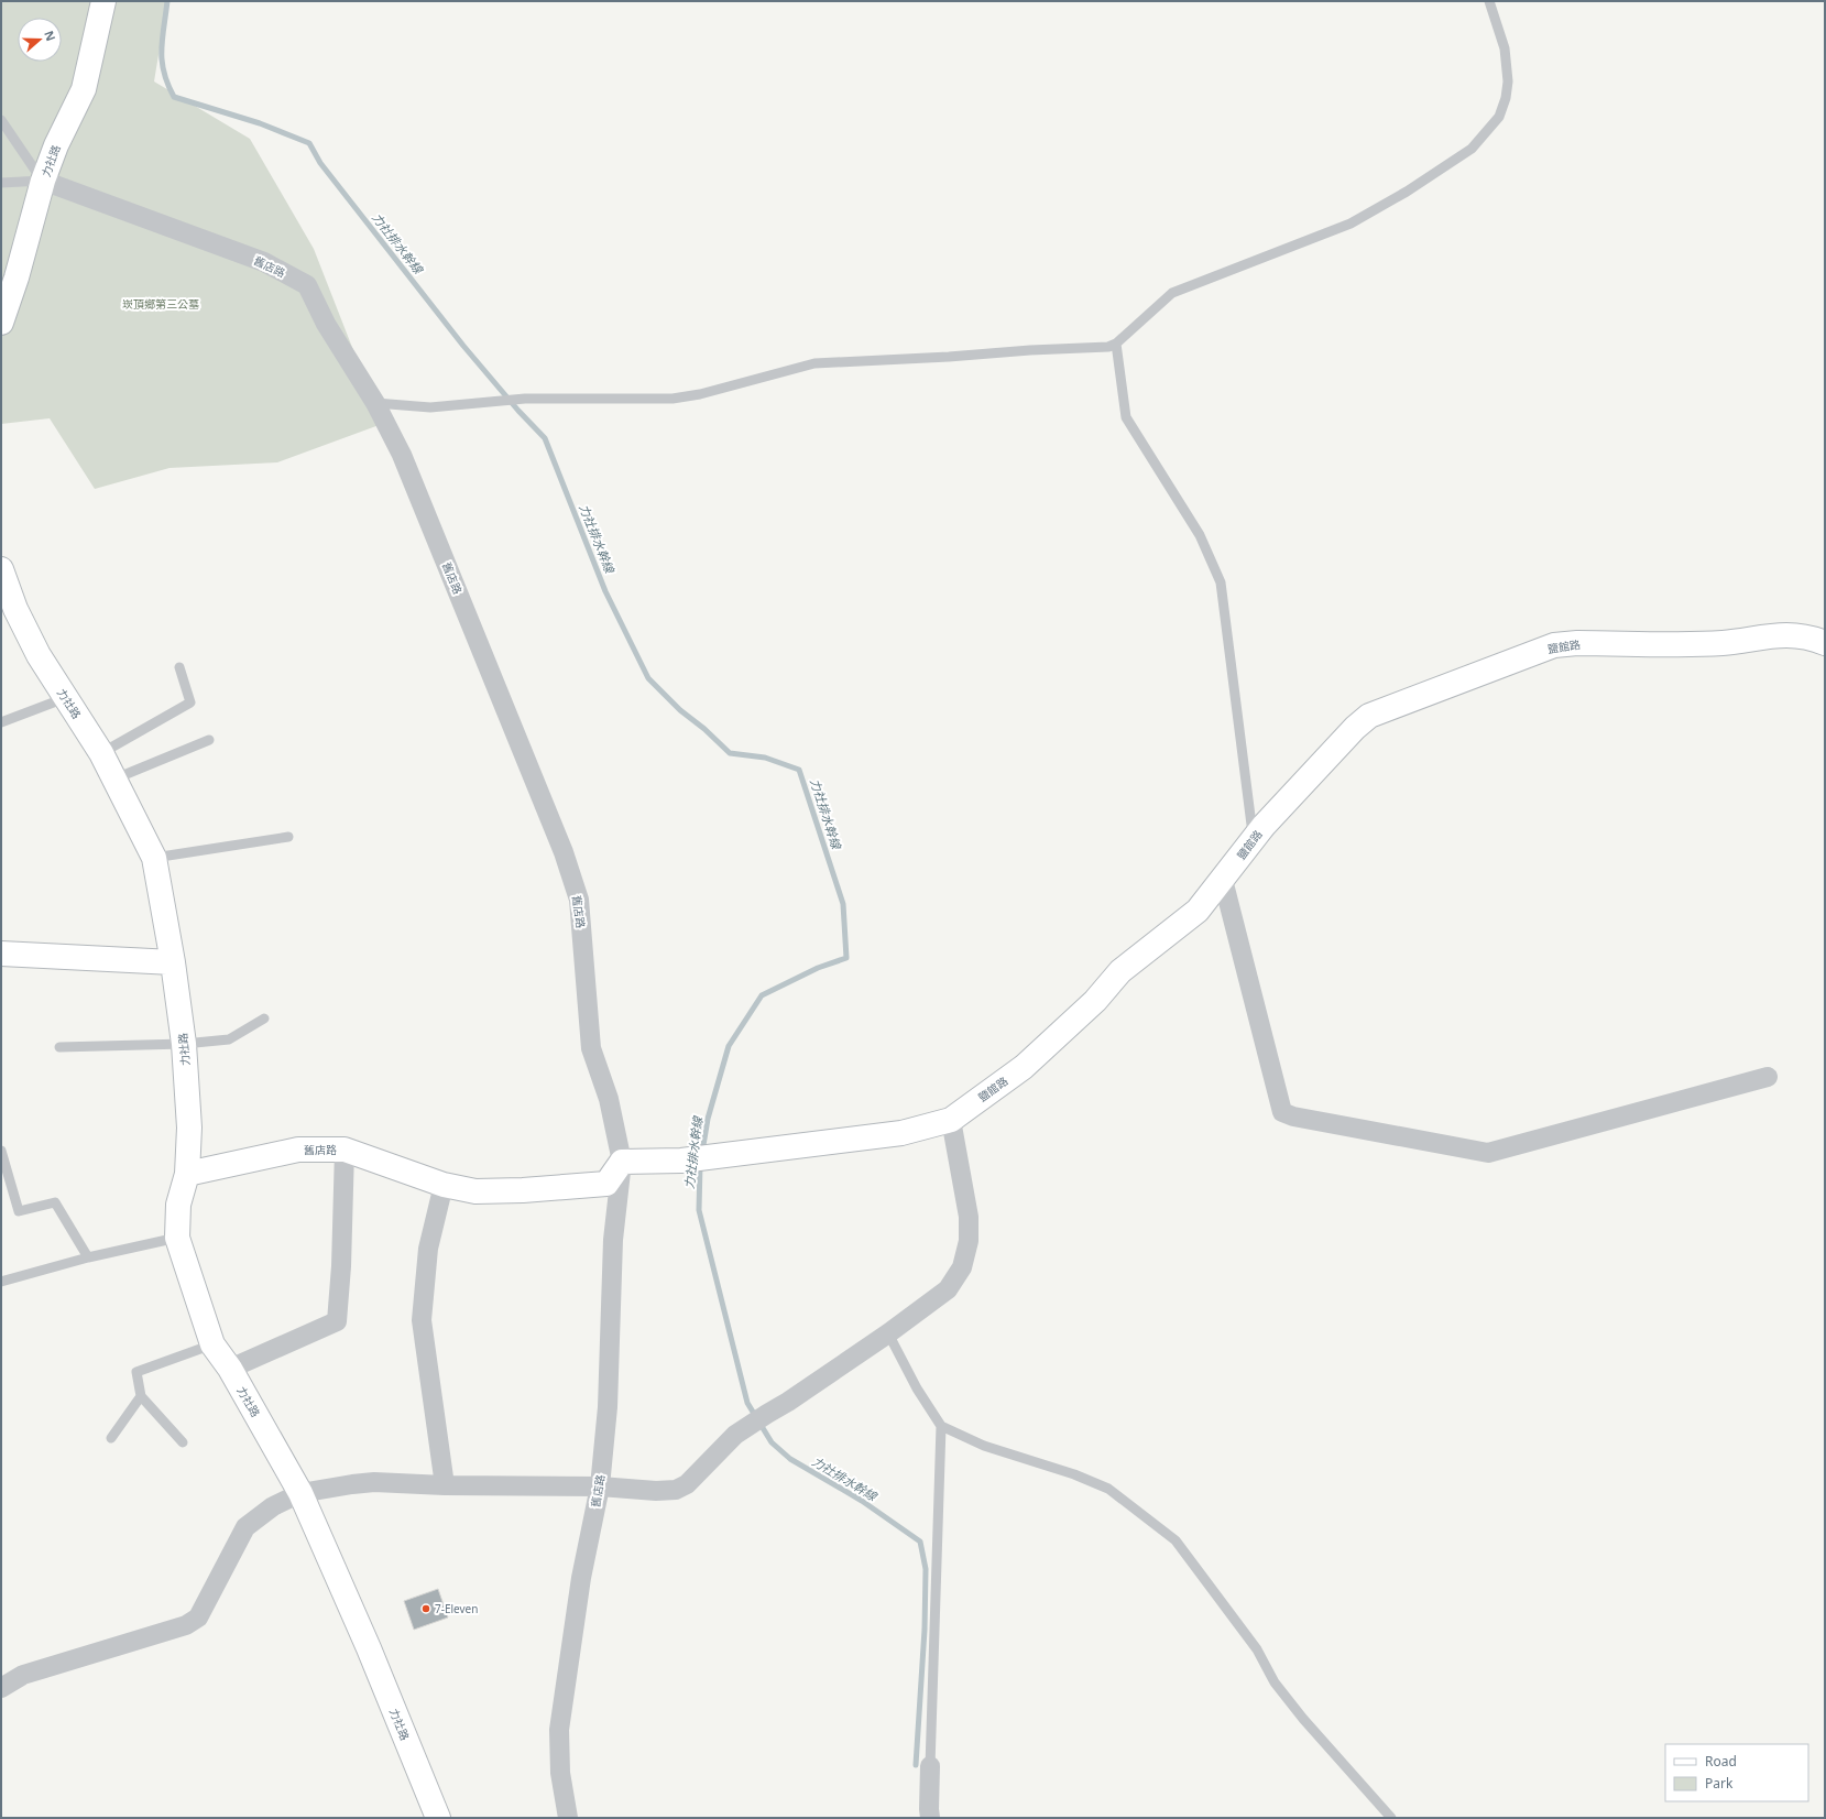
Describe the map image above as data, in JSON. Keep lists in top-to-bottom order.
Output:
{
  "streets": {
    "street": ["力社路", "舊店路", "鹽館路"]
  },
  "crossings": [
    ["力社路", "舊店路"],
    ["舊店路", "鹽館路"]
  ],
  "water": ["力社排水幹線"],
  "parks": ["崁頂鄉第三公墓"],
  "places": ["7-Eleven"],
  "legend": ["Road", "Park"],
  "north": "right"
}
